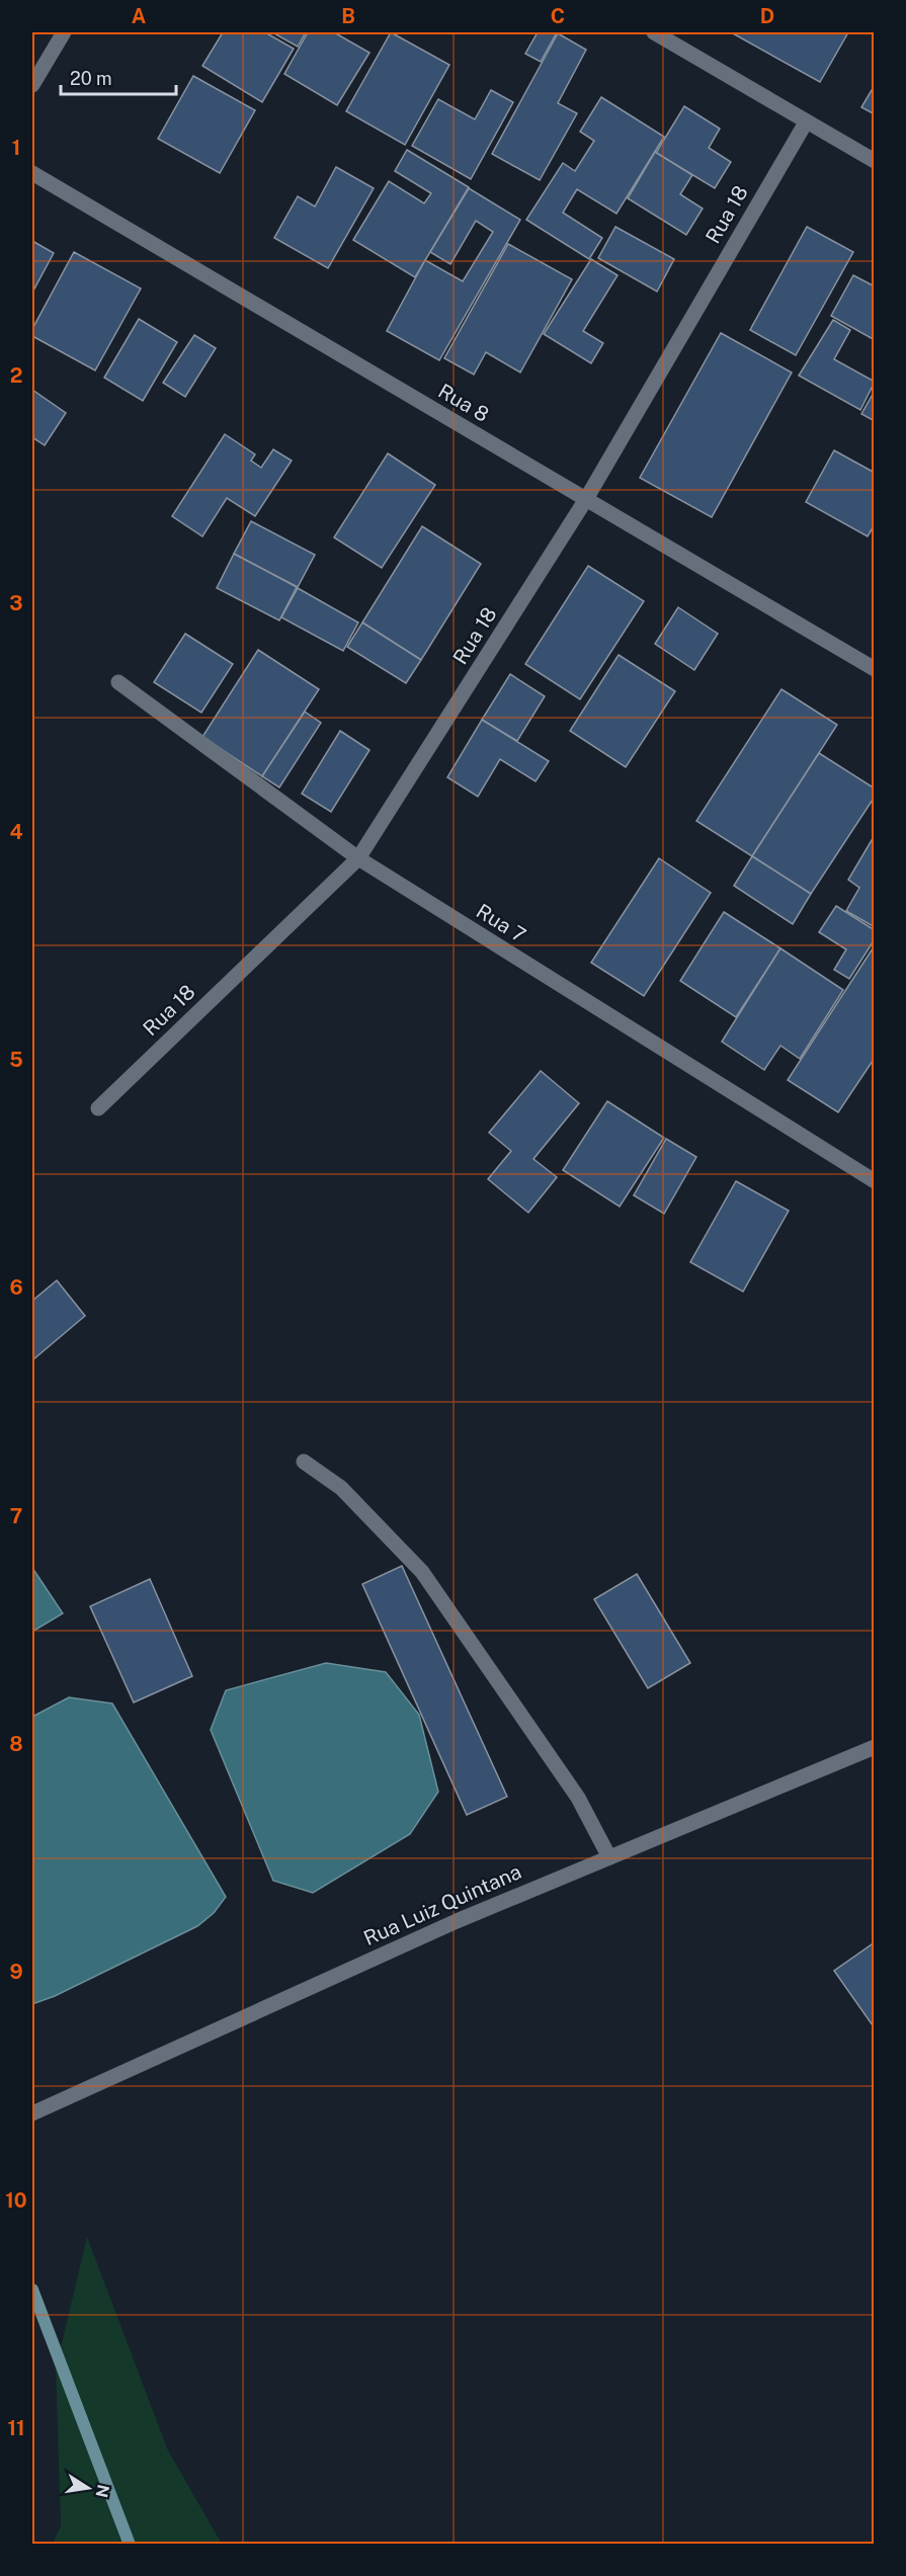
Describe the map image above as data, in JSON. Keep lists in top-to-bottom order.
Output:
{
  "streets": {
    "street": [
      "Rua 18",
      "Rua 8",
      "Rua 7",
      "Rua Luiz Quintana"
    ]
  },
  "crossings": [
    ["Rua 18", "Rua 8"],
    ["Rua 18", "Rua 7"]
  ],
  "scale_bar": "20 m",
  "north": "right",
  "grid": {
    "columns": [
      "A",
      "B",
      "C",
      "D"
    ],
    "rows": [
      "1",
      "2",
      "3",
      "4",
      "5",
      "6",
      "7",
      "8",
      "9",
      "10",
      "11"
    ]
  }
}
